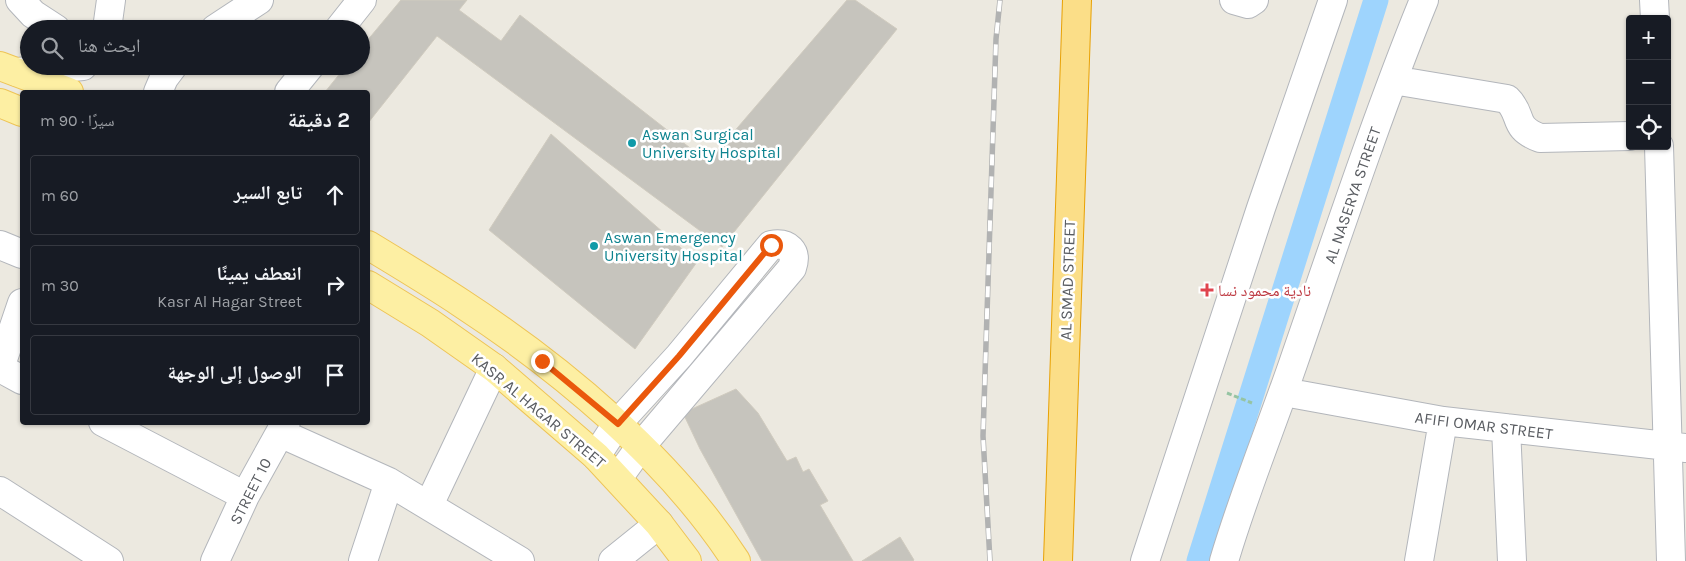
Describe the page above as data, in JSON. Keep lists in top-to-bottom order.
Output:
{
  "streets": {
    "highway": ["AL SMAD STREET"],
    "main road": ["KASR AL HAGAR STREET"],
    "street": ["AL NASERYA STREET", "AFIFI OMAR STREET", "STREET 10"]
  },
  "crossings": [
    ["AL NASERYA STREET", "AFIFI OMAR STREET"]
  ],
  "places": {
    "other": ["Aswan Surgical University Hospital", "Aswan Emergency University Hospital"],
    "health": ["نادية محمود نسا"]
  },
  "page": {
    "map_buttons": ["+", "−"],
    "search": "ابحث هنا",
    "heading": ["2 دقيقة", "سيرًا · 90 m"],
    "list": [
      ["تابع السير", "60 m"],
      ["انعطف يمينًا", "Kasr Al Hagar Street", "30 m"],
      "الوصول إلى الوجهة"
    ]
  }
}
